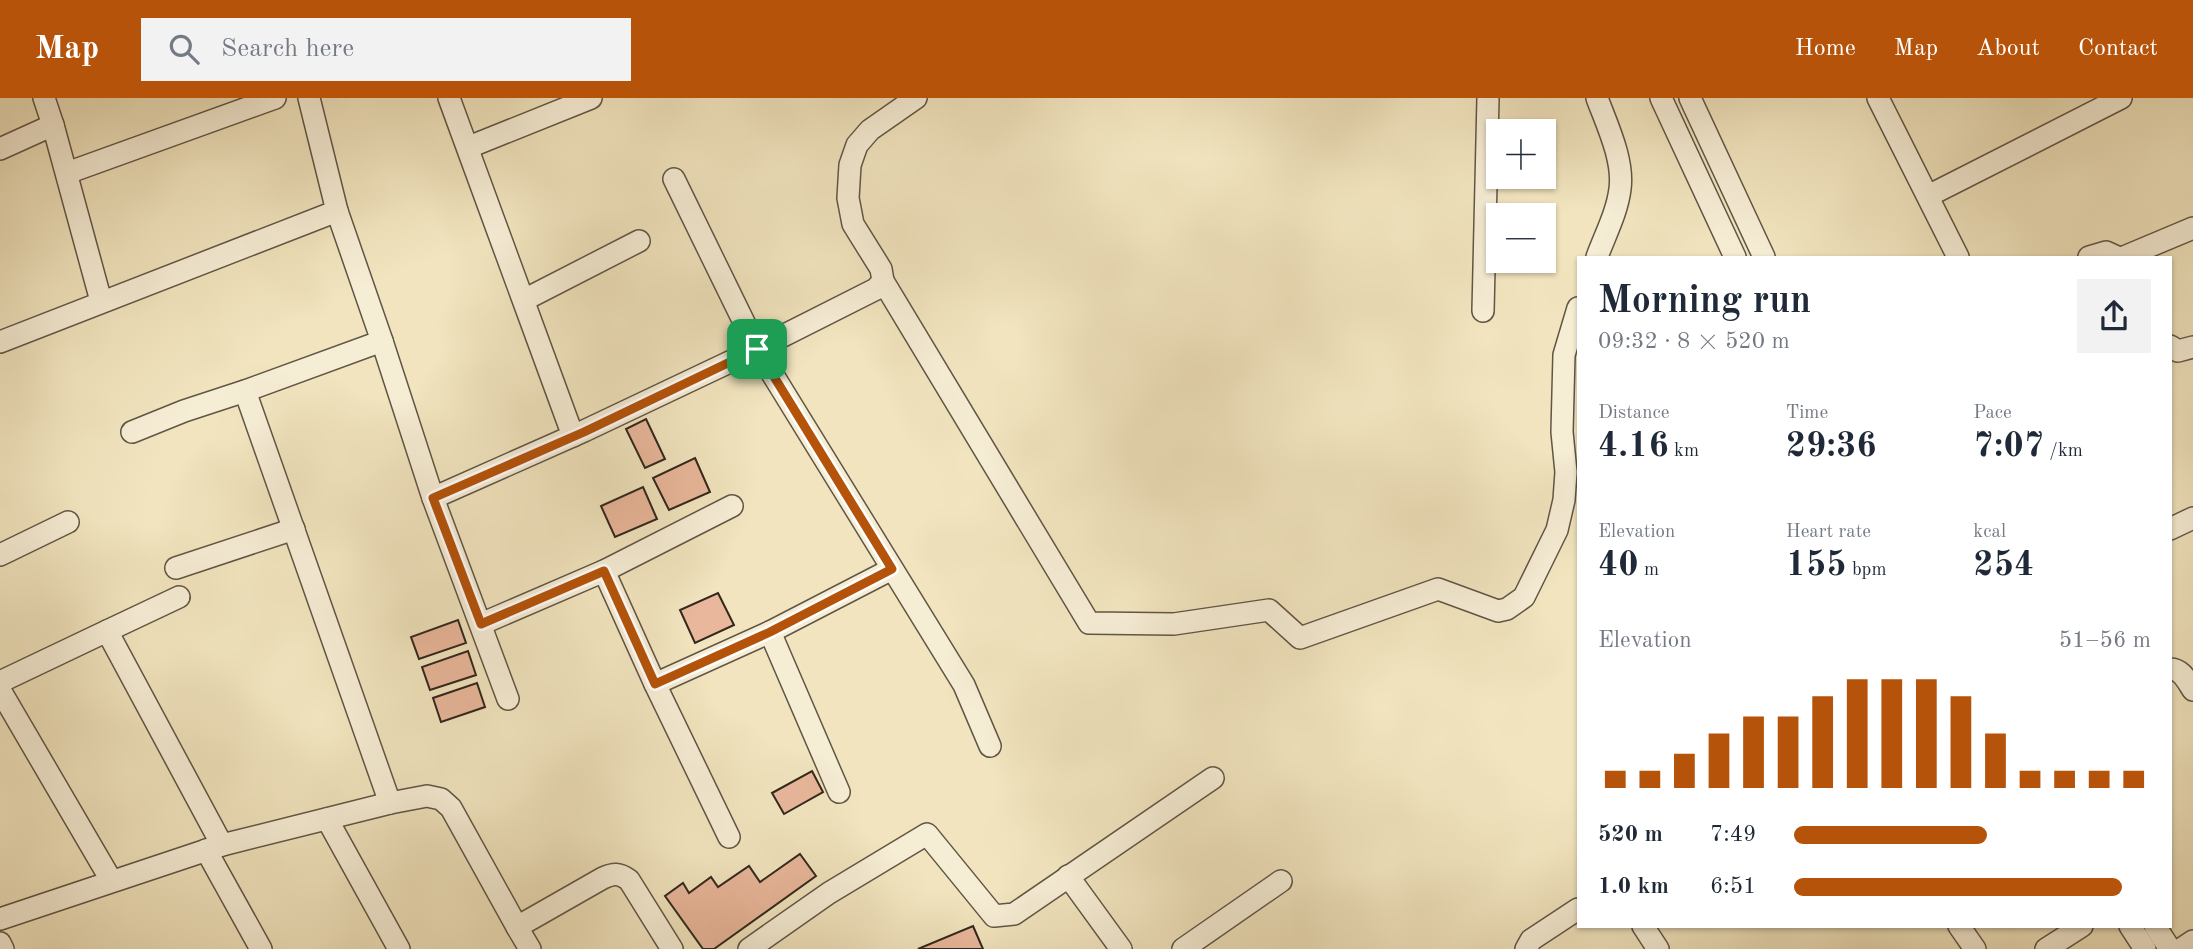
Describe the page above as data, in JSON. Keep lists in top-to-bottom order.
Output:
{
  "page": {
    "header": "Map",
    "search": "Search here",
    "nav": [
      "Home",
      "Map",
      "About",
      "Contact"
    ],
    "map_buttons": ["+", "−"],
    "heading": ["Morning run", "09:32 · 8 × 520 m"],
    "stats": [
      ["Distance", "4.16 km"],
      ["Time", "29:36"],
      ["Pace", "7:07 /km"],
      ["Elevation", "40 m"],
      ["Heart rate", "155 bpm"],
      ["kcal", "254"]
    ],
    "chart": ["Elevation", "51–56 m"],
    "list": [
      {
        "name": "520 m",
        "note": "7:49"
      },
      {
        "name": "1.0 km",
        "note": "6:51"
      }
    ]
  }
}
